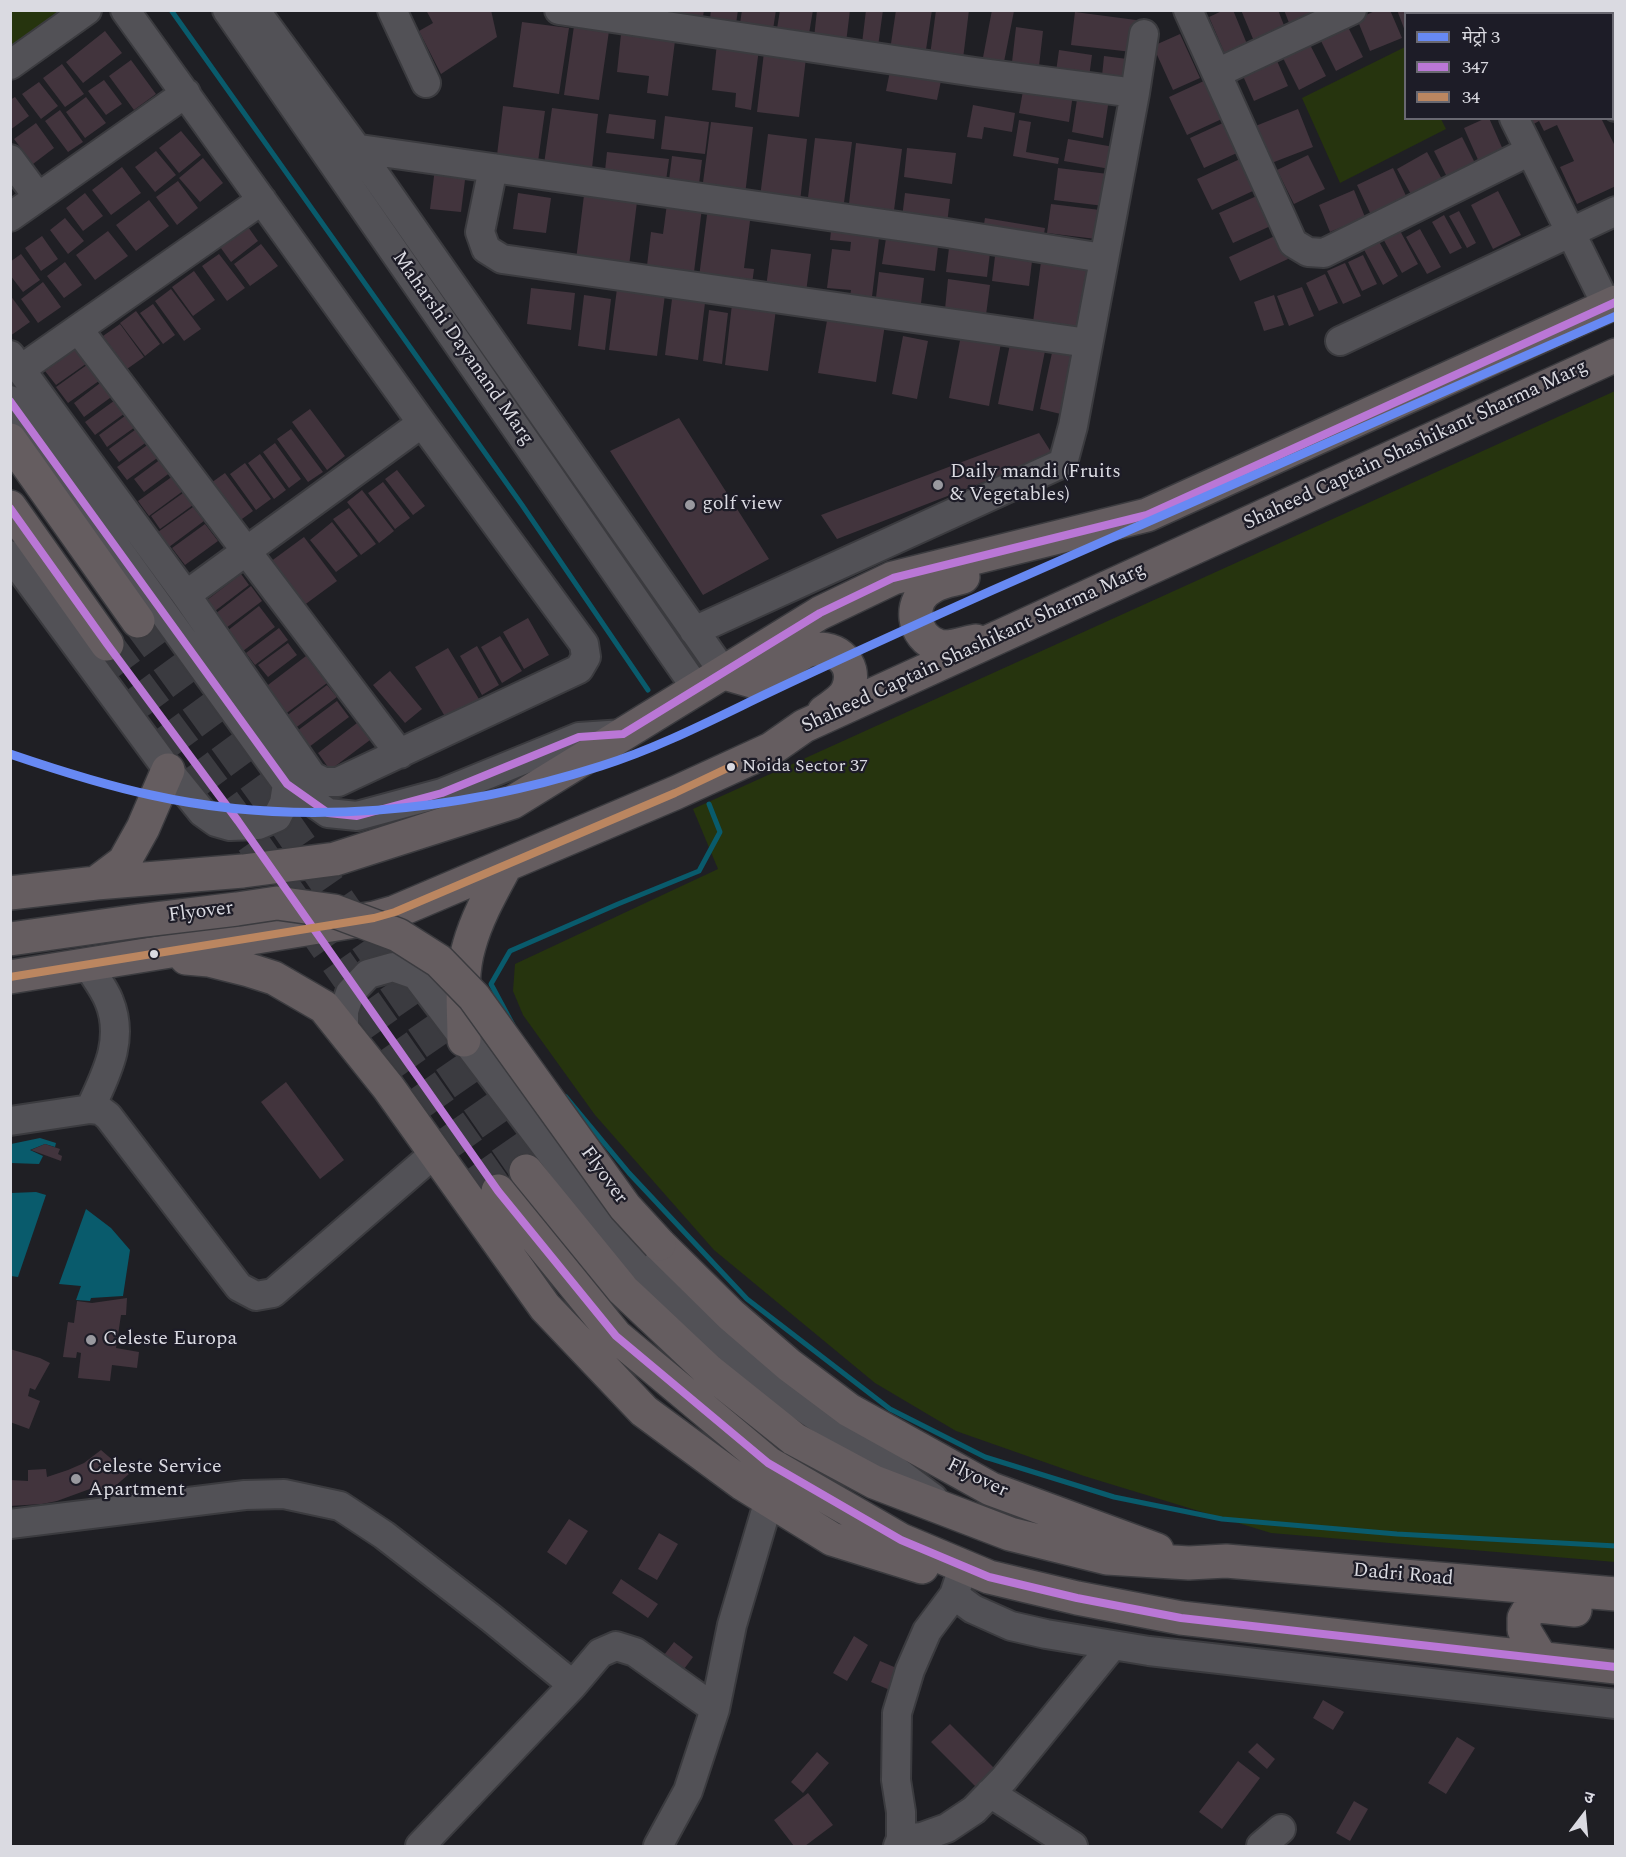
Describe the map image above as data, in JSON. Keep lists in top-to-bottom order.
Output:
{
  "streets": {
    "main road": ["Shaheed Captain Shashikant Sharma Marg", "Flyover", "Dadri Road"],
    "street": ["Maharshi Dayanand Marg"]
  },
  "crossings": [
    ["Flyover", "Dadri Road"]
  ],
  "places": [
    "Daily mandi (Fruits & Vegetables)",
    "golf view",
    "Noida Sector 37",
    "Celeste Europa",
    "Celeste Service Apartment"
  ],
  "lines": ["transit line 347", "metro line 3", "transit line 34"],
  "legend": ["मेट्रो 3", "347", "34"],
  "north": "top"
}
